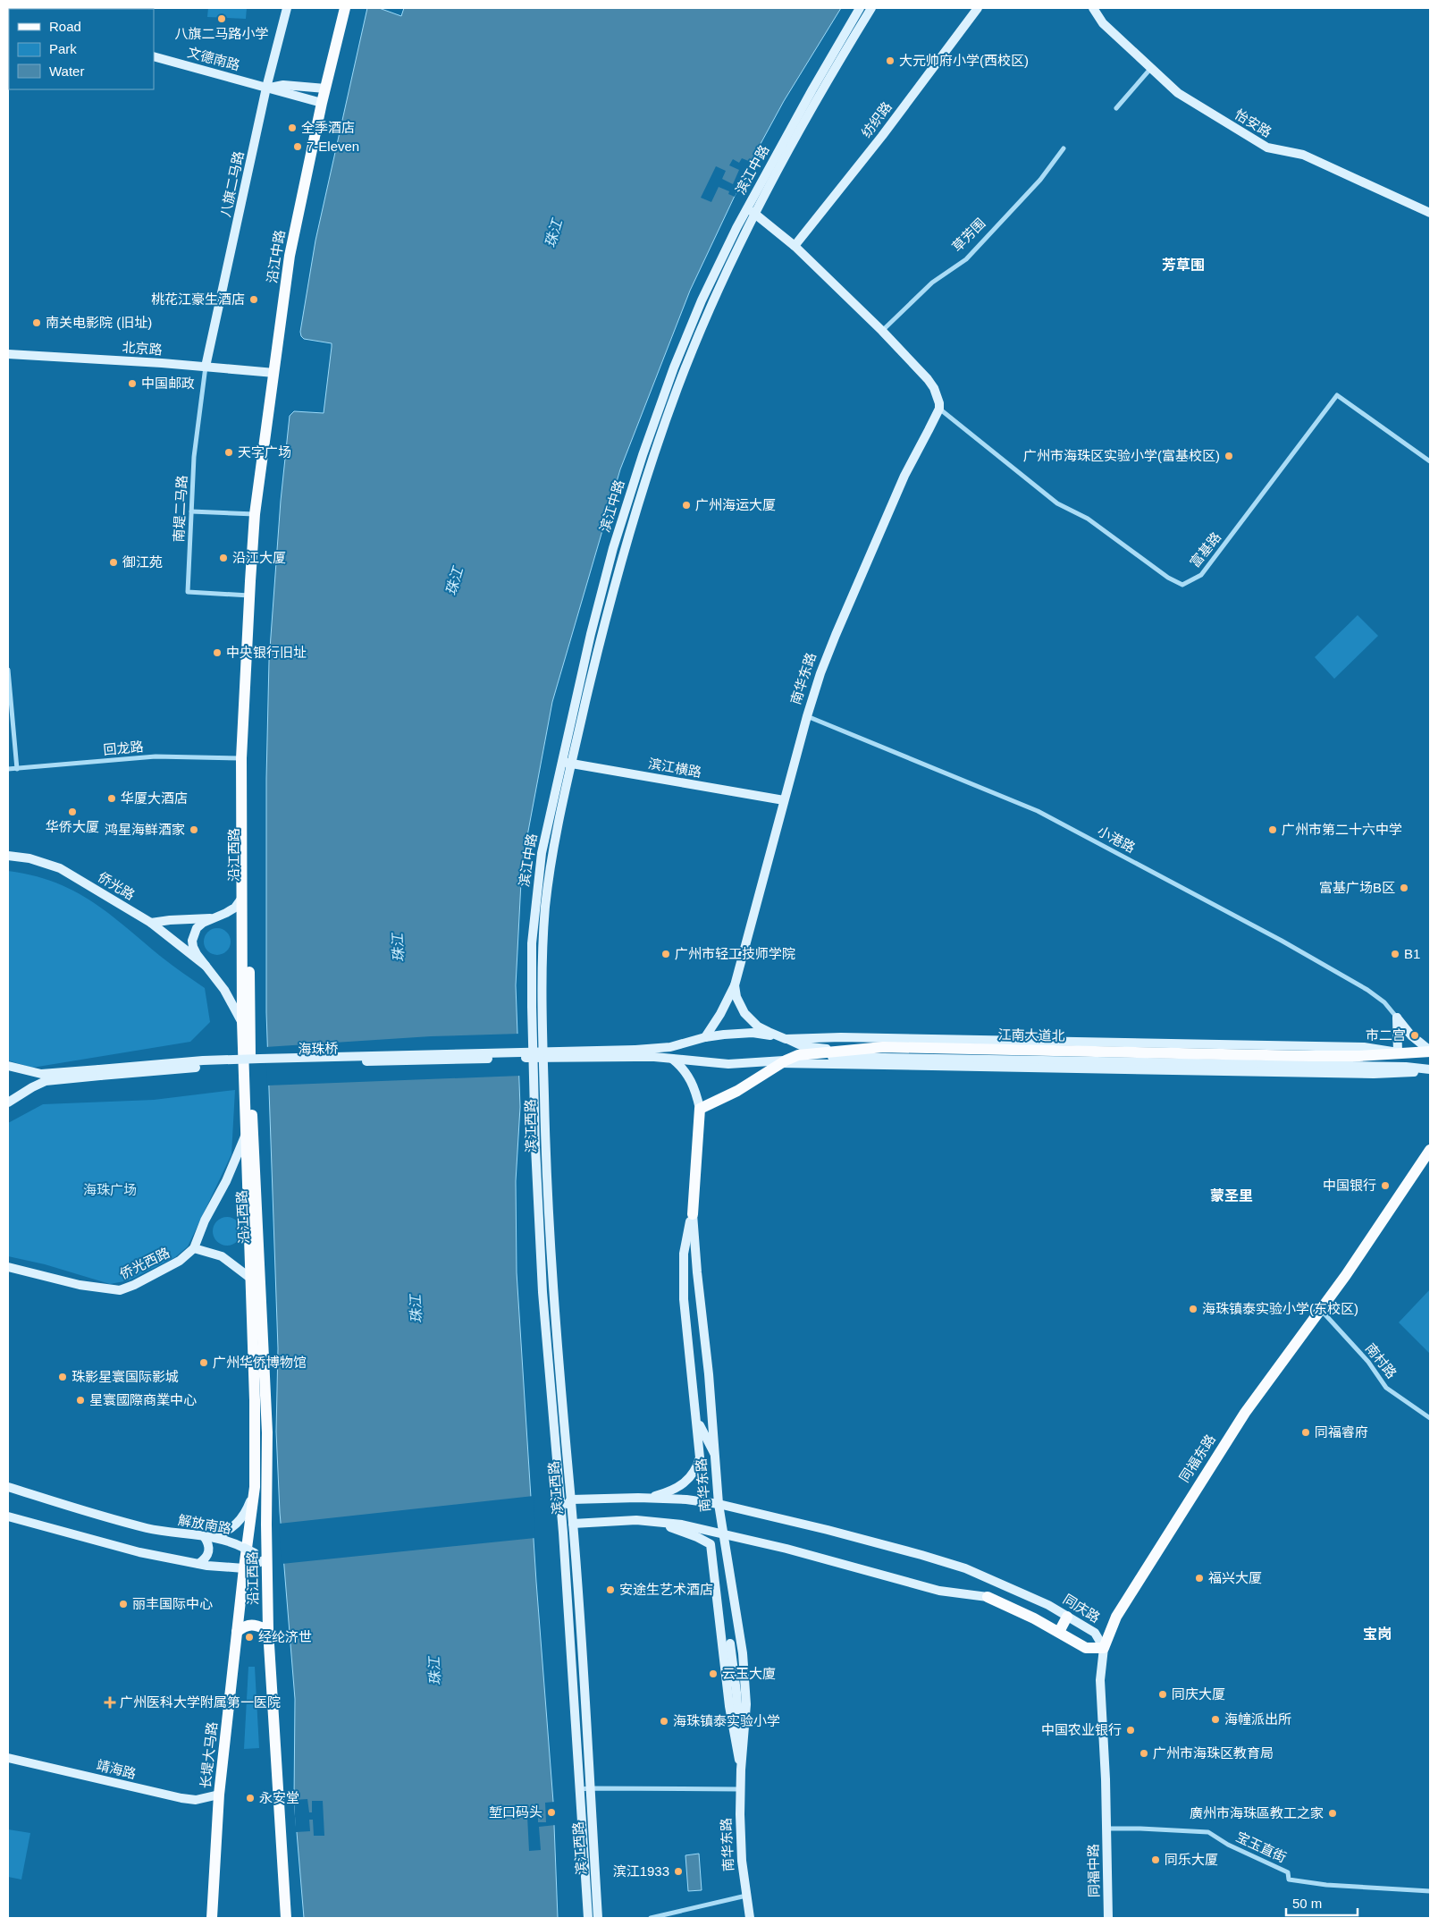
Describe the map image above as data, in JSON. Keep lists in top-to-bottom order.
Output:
{
  "streets": {
    "main road": [
      "文德南路",
      "纺织路",
      "怡安路",
      "滨江中路",
      "八旗二马路",
      "沿江中路",
      "北京路",
      "南华东路",
      "滨江横路",
      "沿江西路",
      "侨光路",
      "江南大道北",
      "海珠桥",
      "滨江西路",
      "侨光西路",
      "同福东路",
      "解放南路",
      "同庆路",
      "长堤大马路",
      "靖海路",
      "同福中路"
    ],
    "street": [
      "草芳围",
      "南堤二马路",
      "富基路",
      "回龙路",
      "小港路",
      "南村路",
      "宝玉直街"
    ]
  },
  "crossings": [
    ["文德南路", "八旗二马路"],
    ["文德南路", "沿江中路"],
    ["滨江中路", "滨江横路"],
    ["滨江中路", "滨江西路"],
    ["八旗二马路", "北京路"],
    ["八旗二马路", "南堤二马路"],
    ["沿江中路", "北京路"],
    ["沿江中路", "沿江西路"],
    ["北京路", "南堤二马路"],
    ["南堤二马路", "沿江西路"],
    ["富基路", "南华东路"],
    ["南华东路", "滨江横路"],
    ["南华东路", "小港路"],
    ["南华东路", "江南大道北"],
    ["南华东路", "同庆路"],
    ["回龙路", "沿江西路"],
    ["沿江西路", "侨光西路"],
    ["沿江西路", "解放南路"],
    ["沿江西路", "长堤大马路"],
    ["江南大道北", "海珠桥"],
    ["南村路", "同福东路"],
    ["同福东路", "同庆路"],
    ["同福东路", "宝玉直街"],
    ["同福东路", "同福中路"],
    ["长堤大马路", "靖海路"],
    ["宝玉直街", "同福中路"]
  ],
  "districts": ["芳草围", "蒙圣里", "宝岗"],
  "water": ["珠江"],
  "parks": ["海珠广场"],
  "places": {
    "other": [
      "八旗二马路小学",
      "大元帅府小学(西校区)",
      "全季酒店",
      "7-Eleven",
      "桃花江豪生酒店",
      "南关电影院 (旧址)",
      "中国邮政",
      "天字广场",
      "广州市海珠区实验小学(富基校区)",
      "广州海运大厦",
      "沿江大厦",
      "御江苑",
      "中央银行旧址",
      "华厦大酒店",
      "华侨大厦",
      "鸿星海鲜酒家",
      "广州市第二十六中学",
      "富基广场B区",
      "广州市轻工技师学院",
      "B1",
      "市二宫",
      "中国银行",
      "海珠镇泰实验小学(东校区)",
      "广州华侨博物馆",
      "珠影星寰国际影城",
      "星寰國際商業中心",
      "同福睿府",
      "福兴大厦",
      "安途生艺术酒店",
      "丽丰国际中心",
      "经纶济世",
      "云玉大廈",
      "同庆大厦",
      "海幢派出所",
      "海珠镇泰实验小学",
      "中国农业银行",
      "广州市海珠区教育局",
      "永安堂",
      "堑口码头",
      "廣州市海珠區教工之家",
      "同乐大厦",
      "滨江1933"
    ],
    "health": ["广州医科大学附属第一医院"]
  },
  "legend": ["Road", "Park", "Water"],
  "scale_bar": "50 m"
}
